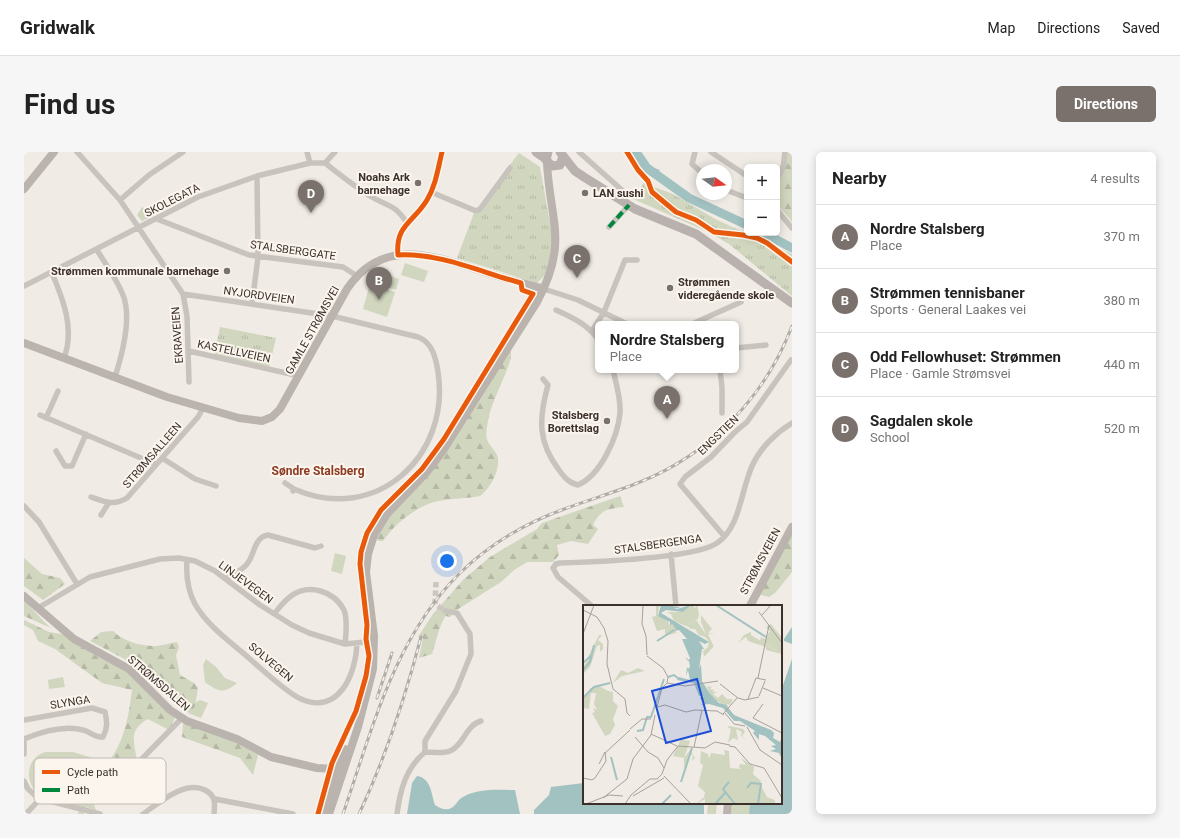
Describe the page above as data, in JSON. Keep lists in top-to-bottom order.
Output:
{
  "streets": {
    "main road": ["GAMLE STRØMSVEI", "STRØMSVEIEN", "STRØMSDALEN"],
    "street": [
      "SKOLEGATA",
      "STALSBERGGATE",
      "NYJORDVEIEN",
      "EKRAVEIEN",
      "KASTELLVEIEN",
      "ENGSTIEN",
      "STRØMSALLEEN",
      "STALSBERGENGA",
      "LINJEVEGEN",
      "SOLVEGEN",
      "SLYNGA"
    ]
  },
  "crossings": [
    ["SKOLEGATA", "STALSBERGGATE"],
    ["SKOLEGATA", "EKRAVEIEN"],
    ["STALSBERGGATE", "GAMLE STRØMSVEI"],
    ["NYJORDVEIEN", "GAMLE STRØMSVEI"],
    ["NYJORDVEIEN", "EKRAVEIEN"],
    ["GAMLE STRØMSVEI", "KASTELLVEIEN"],
    ["GAMLE STRØMSVEI", "STRØMSALLEEN"],
    ["EKRAVEIEN", "KASTELLVEIEN"],
    ["ENGSTIEN", "STALSBERGENGA"],
    ["LINJEVEGEN", "SOLVEGEN"],
    ["LINJEVEGEN", "STRØMSDALEN"]
  ],
  "districts": ["Søndre Stalsberg"],
  "places": [
    "Noahs Ark barnehage",
    "LAN sushi",
    "Strømmen kommunale barnehage",
    "Strømmen videregående skole",
    "Stalsberg Borettslag"
  ],
  "legend": ["Cycle path", "Path"],
  "north": "right",
  "page": {
    "header": "Gridwalk",
    "nav": ["Map", "Directions", "Saved"],
    "buttons": "Directions",
    "title": "Find us",
    "heading": ["Nearby", "4 results"],
    "map_buttons": ["+", "−"],
    "pins": [
      "D",
      "C",
      "B",
      "A"
    ],
    "list": [
      {
        "mark": "A",
        "name": "Nordre Stalsberg",
        "note": "Place",
        "value": "370 m"
      },
      {
        "mark": "B",
        "name": "Strømmen tennisbaner",
        "note": "Sports · General Laakes vei",
        "value": "380 m"
      },
      {
        "mark": "C",
        "name": "Odd Fellowhuset: Strømmen",
        "note": "Place · Gamle Strømsvei",
        "value": "440 m"
      },
      {
        "mark": "D",
        "name": "Sagdalen skole",
        "note": "School",
        "value": "520 m"
      }
    ],
    "popup": ["Nordre Stalsberg", "Place"]
  }
}
